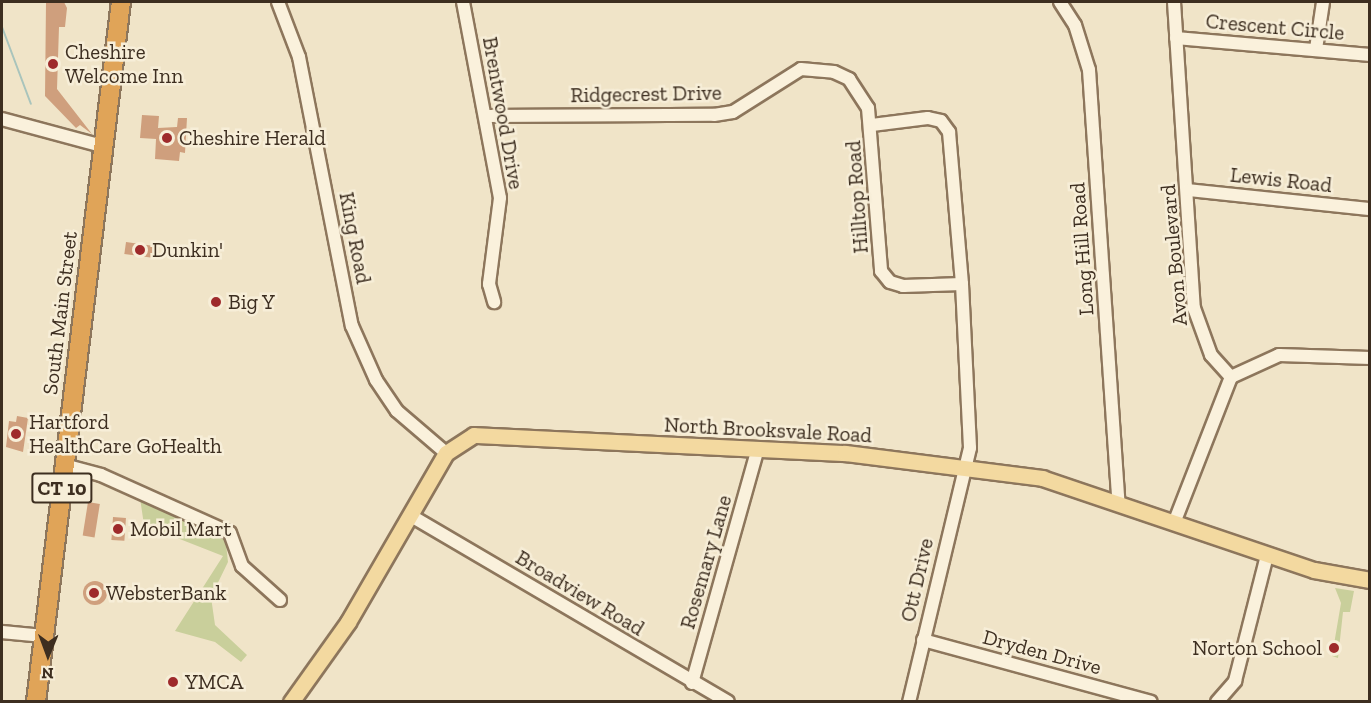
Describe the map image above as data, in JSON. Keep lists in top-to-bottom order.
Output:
{
  "streets": {
    "highway": ["South Main Street", "CT 10"],
    "main road": ["North Brooksvale Road"],
    "street": [
      "Crescent Circle",
      "Ridgecrest Drive",
      "Brentwood Drive",
      "Lewis Road",
      "Hilltop Road",
      "King Road",
      "Long Hill Road",
      "Avon Boulevard",
      "Rosemary Lane",
      "Ott Drive",
      "Broadview Road",
      "Dryden Drive"
    ]
  },
  "crossings": [
    ["Crescent Circle", "Avon Boulevard"],
    ["Ridgecrest Drive", "Brentwood Drive"],
    ["Ridgecrest Drive", "Hilltop Road"],
    ["Lewis Road", "Avon Boulevard"],
    ["Hilltop Road", "North Brooksvale Road"],
    ["Hilltop Road", "Ott Drive"],
    ["King Road", "North Brooksvale Road"],
    ["Long Hill Road", "North Brooksvale Road"],
    ["North Brooksvale Road", "Rosemary Lane"],
    ["North Brooksvale Road", "Ott Drive"],
    ["North Brooksvale Road", "Broadview Road"],
    ["Rosemary Lane", "Broadview Road"],
    ["Ott Drive", "Dryden Drive"]
  ],
  "places": [
    "Cheshire Welcome Inn",
    "Cheshire Herald",
    "Dunkin'",
    "Big Y",
    "Hartford HealthCare GoHealth",
    "Mobil Mart",
    "WebsterBank",
    "Norton School",
    "YMCA"
  ],
  "north": "bottom"
}
